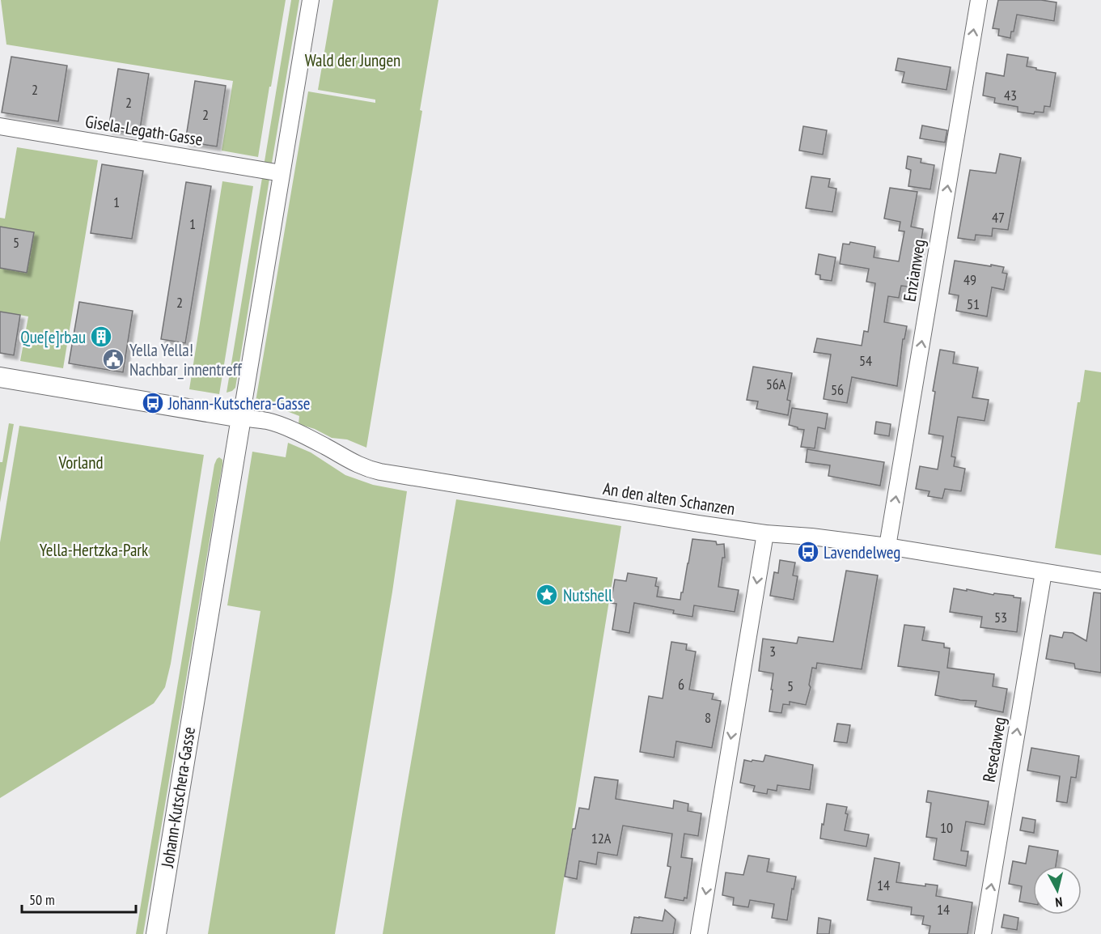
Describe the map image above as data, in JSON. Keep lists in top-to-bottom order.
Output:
{
  "streets": {
    "street": [
      "Gisela-Legath-Gasse",
      "Enzianweg",
      "An den alten Schanzen",
      "Resedaweg",
      "Johann-Kutschera-Gasse"
    ]
  },
  "crossings": [
    ["Gisela-Legath-Gasse", "Johann-Kutschera-Gasse"],
    ["Enzianweg", "An den alten Schanzen"],
    ["An den alten Schanzen", "Resedaweg"],
    ["An den alten Schanzen", "Johann-Kutschera-Gasse"]
  ],
  "one_way": ["Enzianweg", "Resedaweg"],
  "parks": ["Wald der Jungen", "Vorland", "Yella-Hertzka-Park"],
  "places": {
    "building": ["Que[e]rbau"],
    "public building": ["Yella Yella! Nachbar_innentreff"],
    "bus stop": ["Johann-Kutschera-Gasse", "Lavendelweg"],
    "place": ["Nutshell"]
  },
  "house_numbers": [
    "2",
    "43",
    "2",
    "2",
    "1",
    "47",
    "1",
    "5",
    "49",
    "2",
    "51",
    "54",
    "56A",
    "56",
    "53",
    "3",
    "6",
    "5",
    "8",
    "10",
    "12A",
    "14",
    "14"
  ],
  "scale_bar": "50 m",
  "north": "bottom"
}
